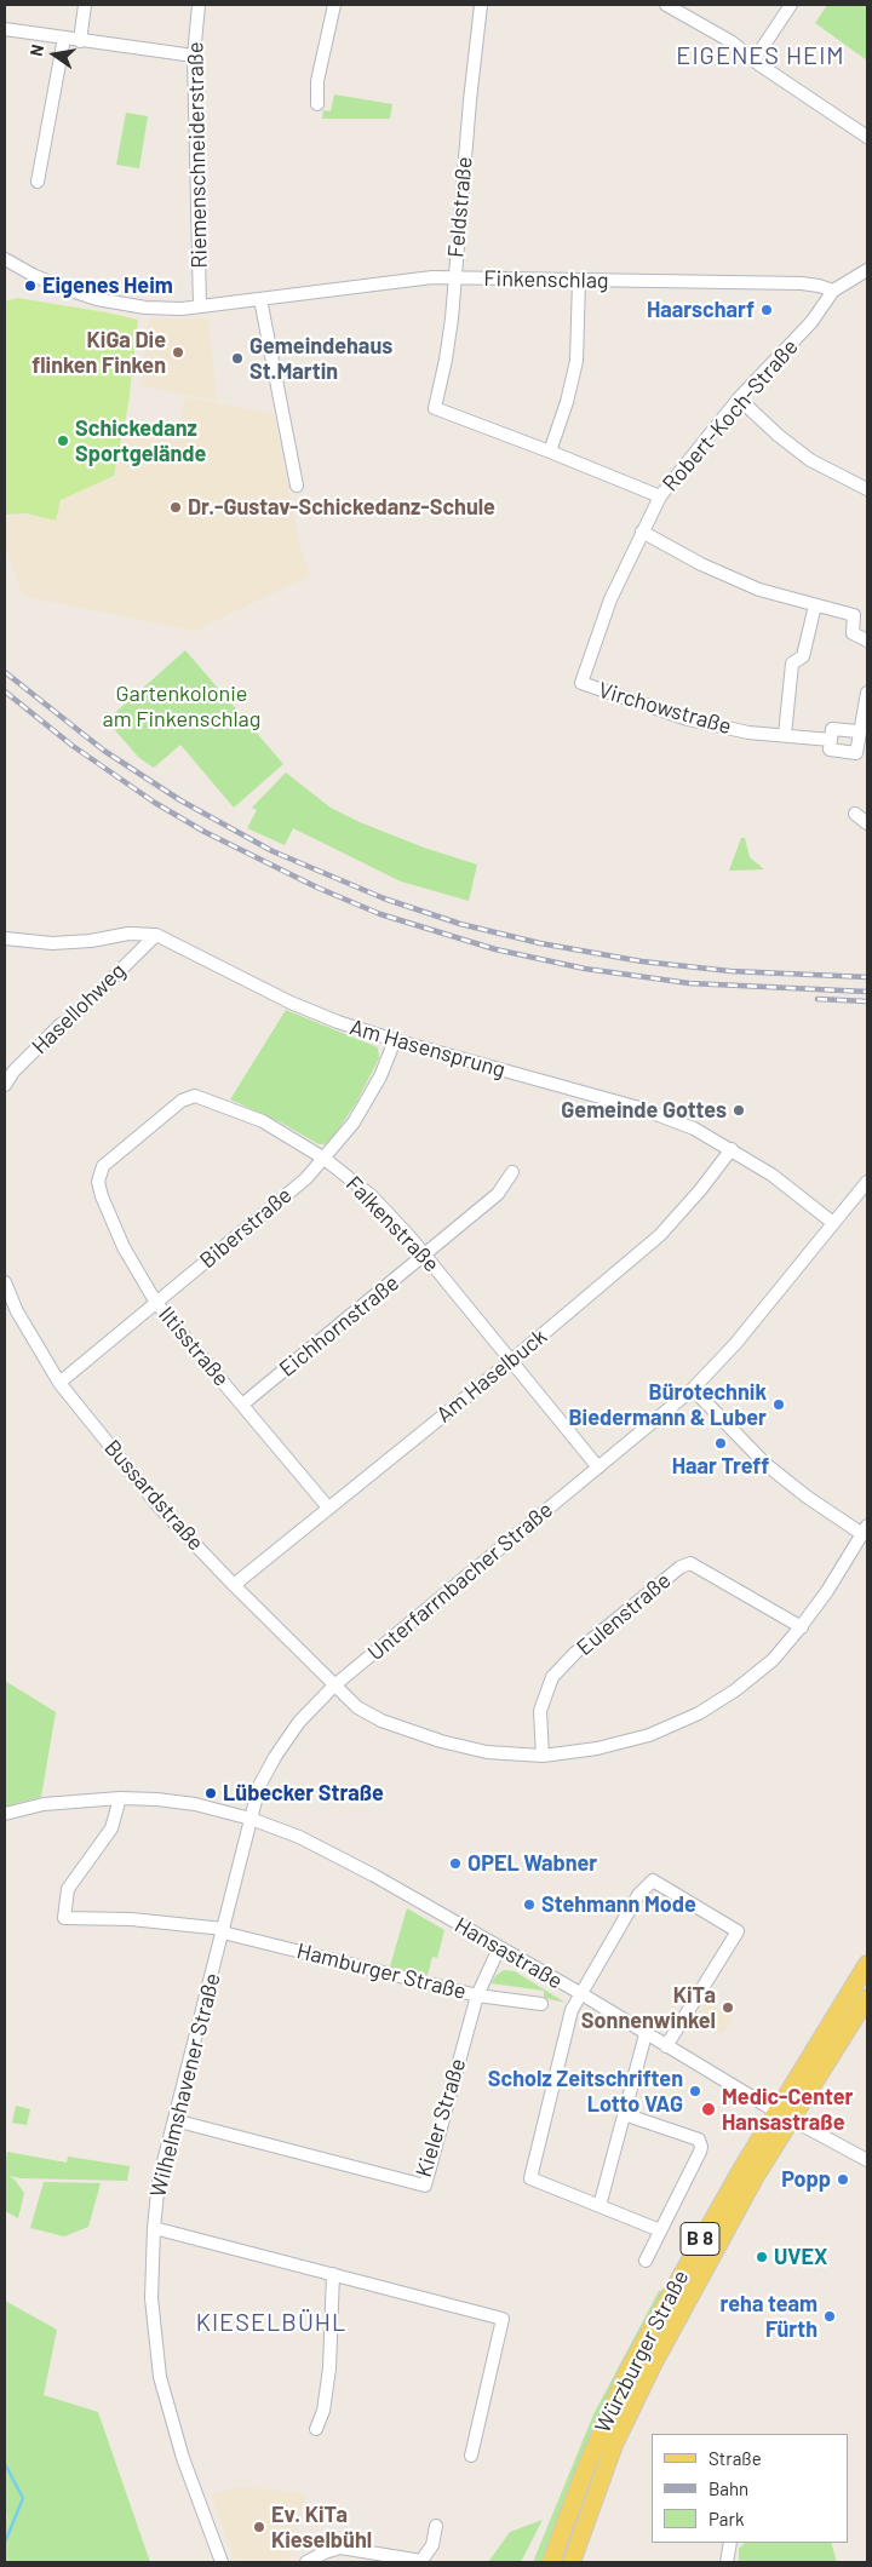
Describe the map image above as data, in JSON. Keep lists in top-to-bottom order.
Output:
{
  "streets": {
    "main road": ["B 8", "Würzburger Straße"],
    "street": [
      "Riemenschneiderstraße",
      "Feldstraße",
      "Finkenschlag",
      "Robert-Koch-Straße",
      "Virchowstraße",
      "Hasellohweg",
      "Am Hasensprung",
      "Falkenstraße",
      "Biberstraße",
      "Eichhornstraße",
      "Iltisstraße",
      "Am Haselbuck",
      "Bussardstraße",
      "Unterfarrnbacher Straße",
      "Eulenstraße",
      "Hansastraße",
      "Hamburger Straße",
      "Wilhelmshavener Straße",
      "Kieler Straße"
    ]
  },
  "crossings": [
    ["Riemenschneiderstraße", "Finkenschlag"],
    ["Feldstraße", "Finkenschlag"],
    ["Finkenschlag", "Robert-Koch-Straße"],
    ["Robert-Koch-Straße", "Virchowstraße"],
    ["Hasellohweg", "Am Hasensprung"],
    ["Am Hasensprung", "Biberstraße"],
    ["Am Hasensprung", "Am Haselbuck"],
    ["Am Hasensprung", "Unterfarrnbacher Straße"],
    ["Falkenstraße", "Biberstraße"],
    ["Falkenstraße", "Eichhornstraße"],
    ["Falkenstraße", "Iltisstraße"],
    ["Falkenstraße", "Am Haselbuck"],
    ["Falkenstraße", "Unterfarrnbacher Straße"],
    ["Biberstraße", "Iltisstraße"],
    ["Biberstraße", "Bussardstraße"],
    ["Eichhornstraße", "Iltisstraße"],
    ["Iltisstraße", "Am Haselbuck"],
    ["Am Haselbuck", "Bussardstraße"],
    ["Bussardstraße", "Unterfarrnbacher Straße"],
    ["Bussardstraße", "Eulenstraße"],
    ["Unterfarrnbacher Straße", "Hansastraße"],
    ["Unterfarrnbacher Straße", "Wilhelmshavener Straße"],
    ["Hansastraße", "Wilhelmshavener Straße"],
    ["Hansastraße", "Kieler Straße"],
    ["Hansastraße", "Würzburger Straße"],
    ["Hamburger Straße", "Wilhelmshavener Straße"],
    ["Hamburger Straße", "Kieler Straße"],
    ["Wilhelmshavener Straße", "Kieler Straße"]
  ],
  "districts": ["EIGENES HEIM", "KIESELBÜHL"],
  "parks": ["Gartenkolonie am Finkenschlag"],
  "places": [
    "Eigenes Heim",
    "Haarscharf",
    "KiGa Die flinken Finken",
    "Gemeindehaus St.Martin",
    "Schickedanz Sportgelände",
    "Dr.-Gustav-Schickedanz-Schule",
    "Gemeinde Gottes",
    "Bürotechnik Biedermann & Luber",
    "Haar Treff",
    "Lübecker Straße",
    "OPEL Wabner",
    "Stehmann Mode",
    "KiTa Sonnenwinkel",
    "Scholz Zeitschriften Lotto VAG",
    "Medic-Center Hansastraße",
    "Popp",
    "UVEX",
    "reha team Fürth",
    "Ev. KiTa Kieselbühl"
  ],
  "legend": ["Straße", "Bahn", "Park"],
  "north": "left"
}
